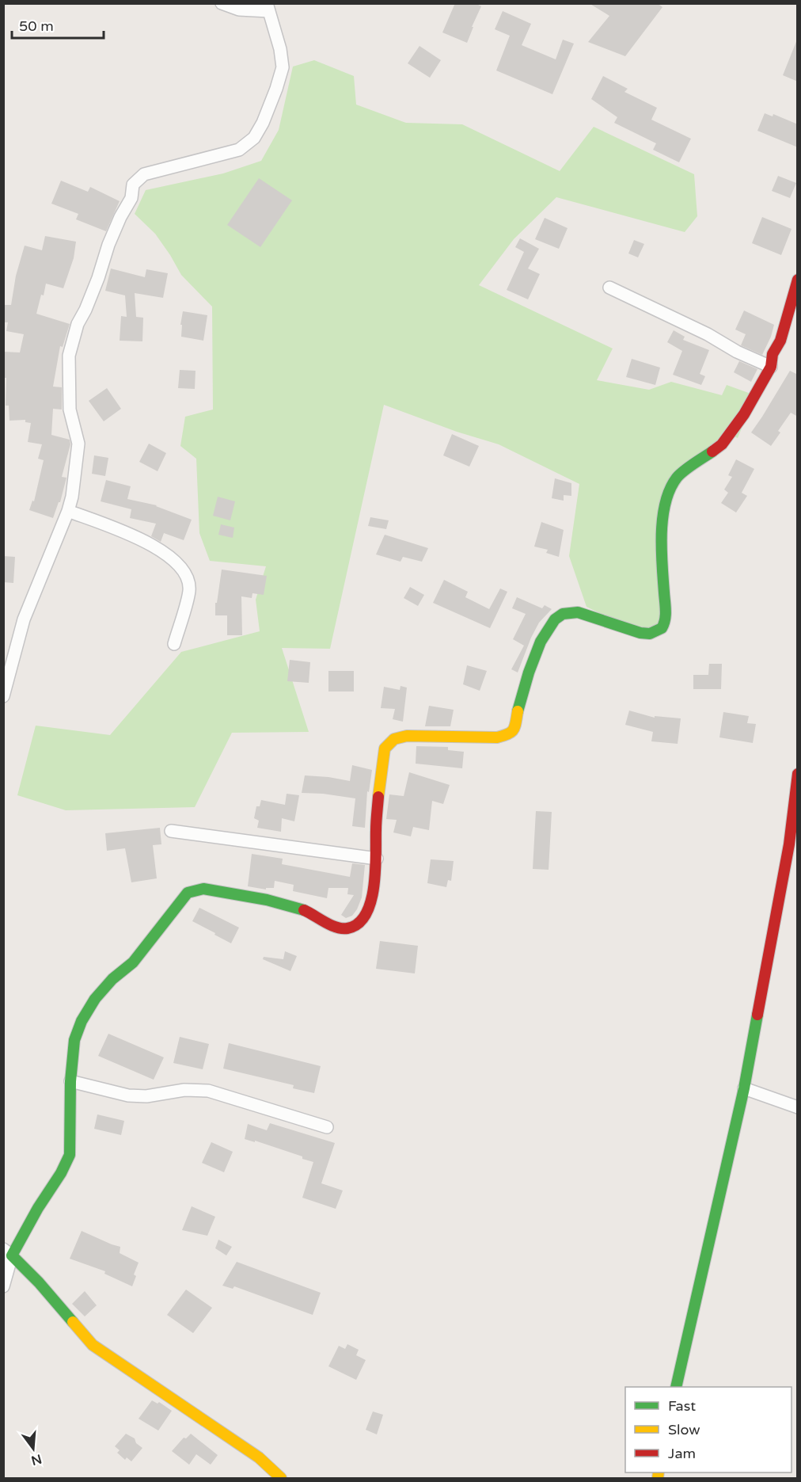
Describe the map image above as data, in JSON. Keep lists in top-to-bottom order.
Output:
{
  "legend": ["Fast", "Slow", "Jam"],
  "scale_bar": "50 m",
  "north": "bottom"
}
